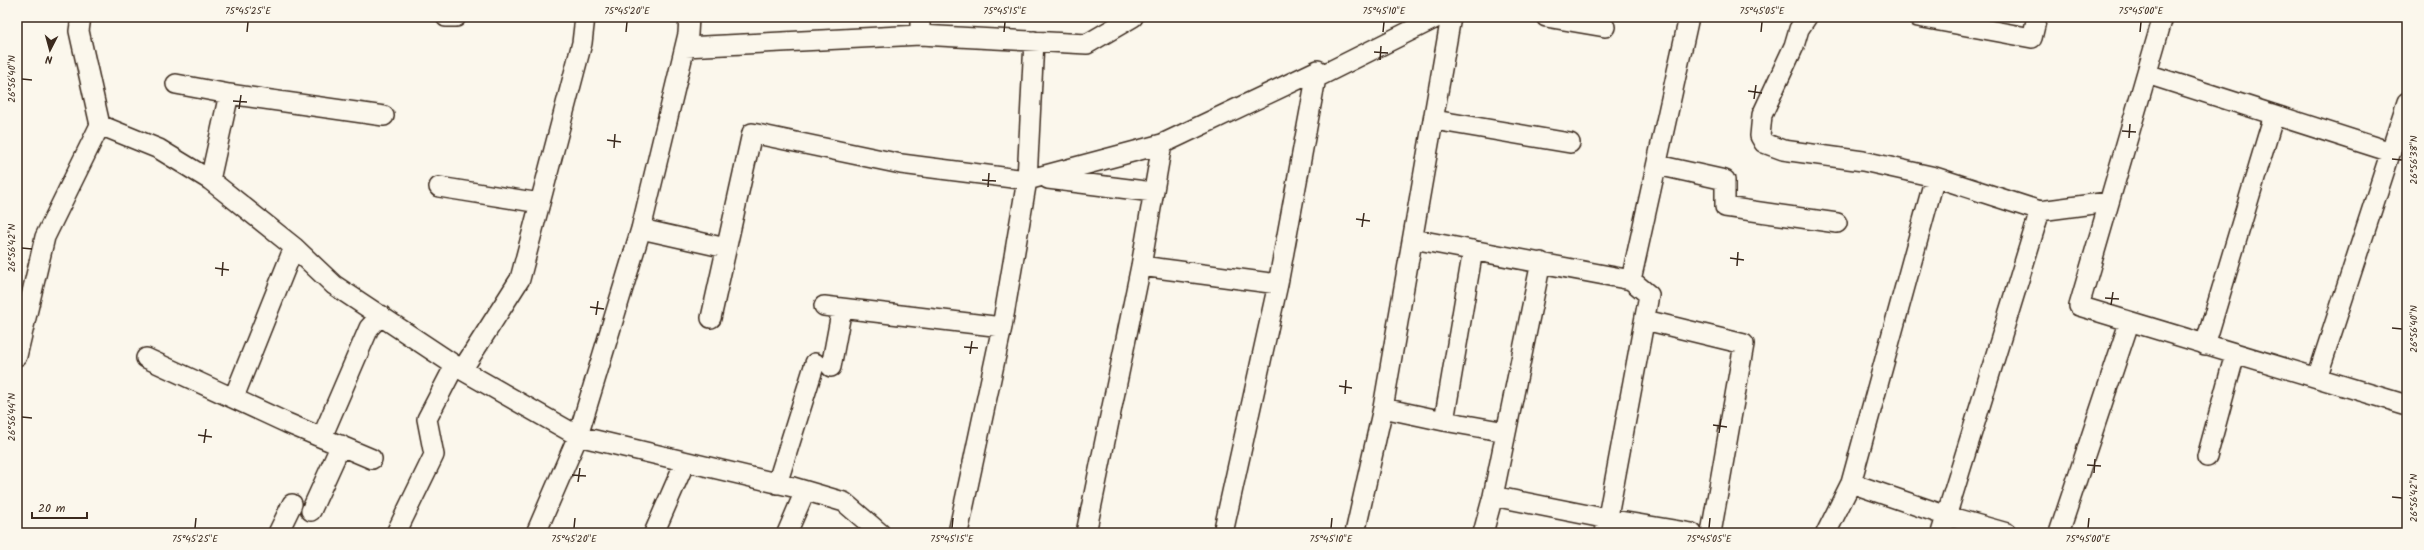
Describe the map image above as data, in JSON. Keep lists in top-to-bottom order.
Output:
{
  "scale_bar": "20 m",
  "north": "bottom",
  "coordinates": [
    "75°45'25\"E",
    "75°45'20\"E",
    "75°45'15\"E",
    "75°45'10\"E",
    "75°45'05\"E",
    "75°45'00\"E",
    "26°56'40\"N",
    "26°56'38\"N",
    "26°56'42\"N",
    "26°56'44\"N"
  ]
}
